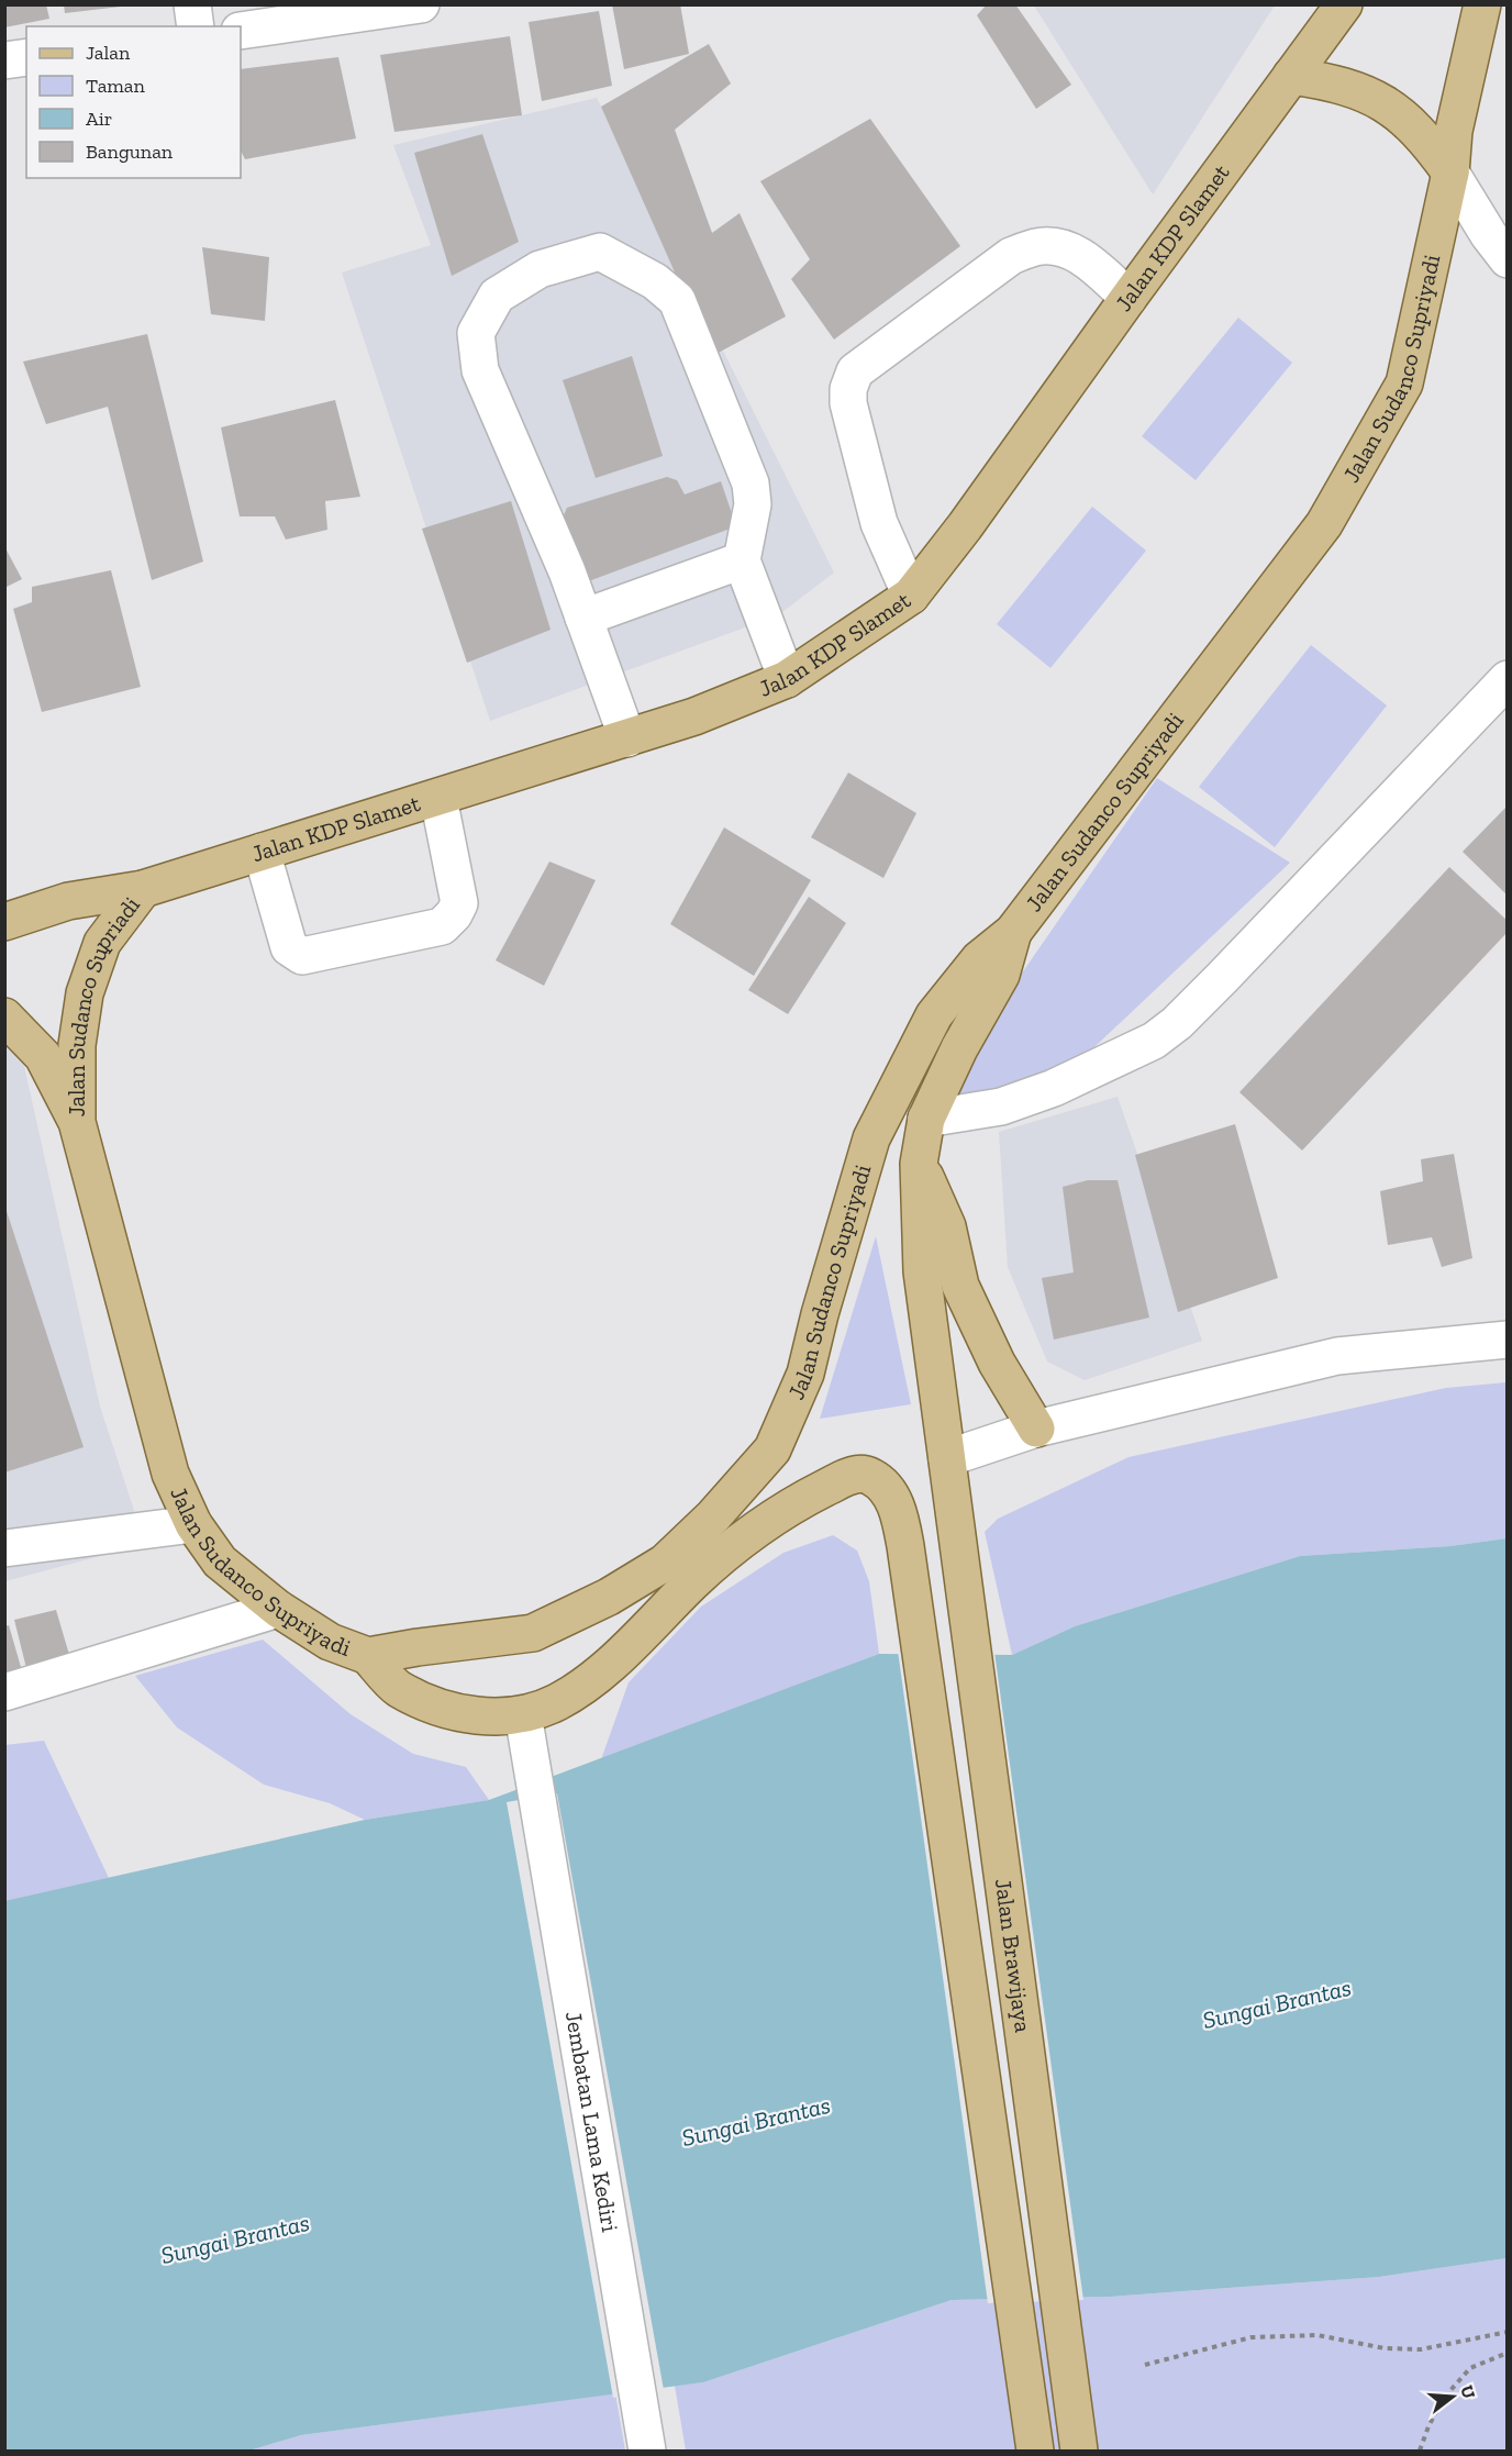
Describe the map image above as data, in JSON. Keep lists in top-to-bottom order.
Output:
{
  "streets": {
    "main road": [
      "Jalan KDP Slamet",
      "Jalan Sudanco Supriyadi",
      "Jalan Sudanco Supriadi",
      "Jalan Brawijaya"
    ],
    "street": ["Jembatan Lama Kediri"]
  },
  "crossings": [
    ["Jalan KDP Slamet", "Jalan Sudanco Supriadi"],
    ["Jalan Sudanco Supriyadi", "Jalan Sudanco Supriadi"],
    ["Jalan Sudanco Supriyadi", "Jalan Brawijaya"]
  ],
  "water": ["Sungai Brantas"],
  "legend": [
    "Jalan",
    "Taman",
    "Air",
    "Bangunan"
  ],
  "north": "right"
}
